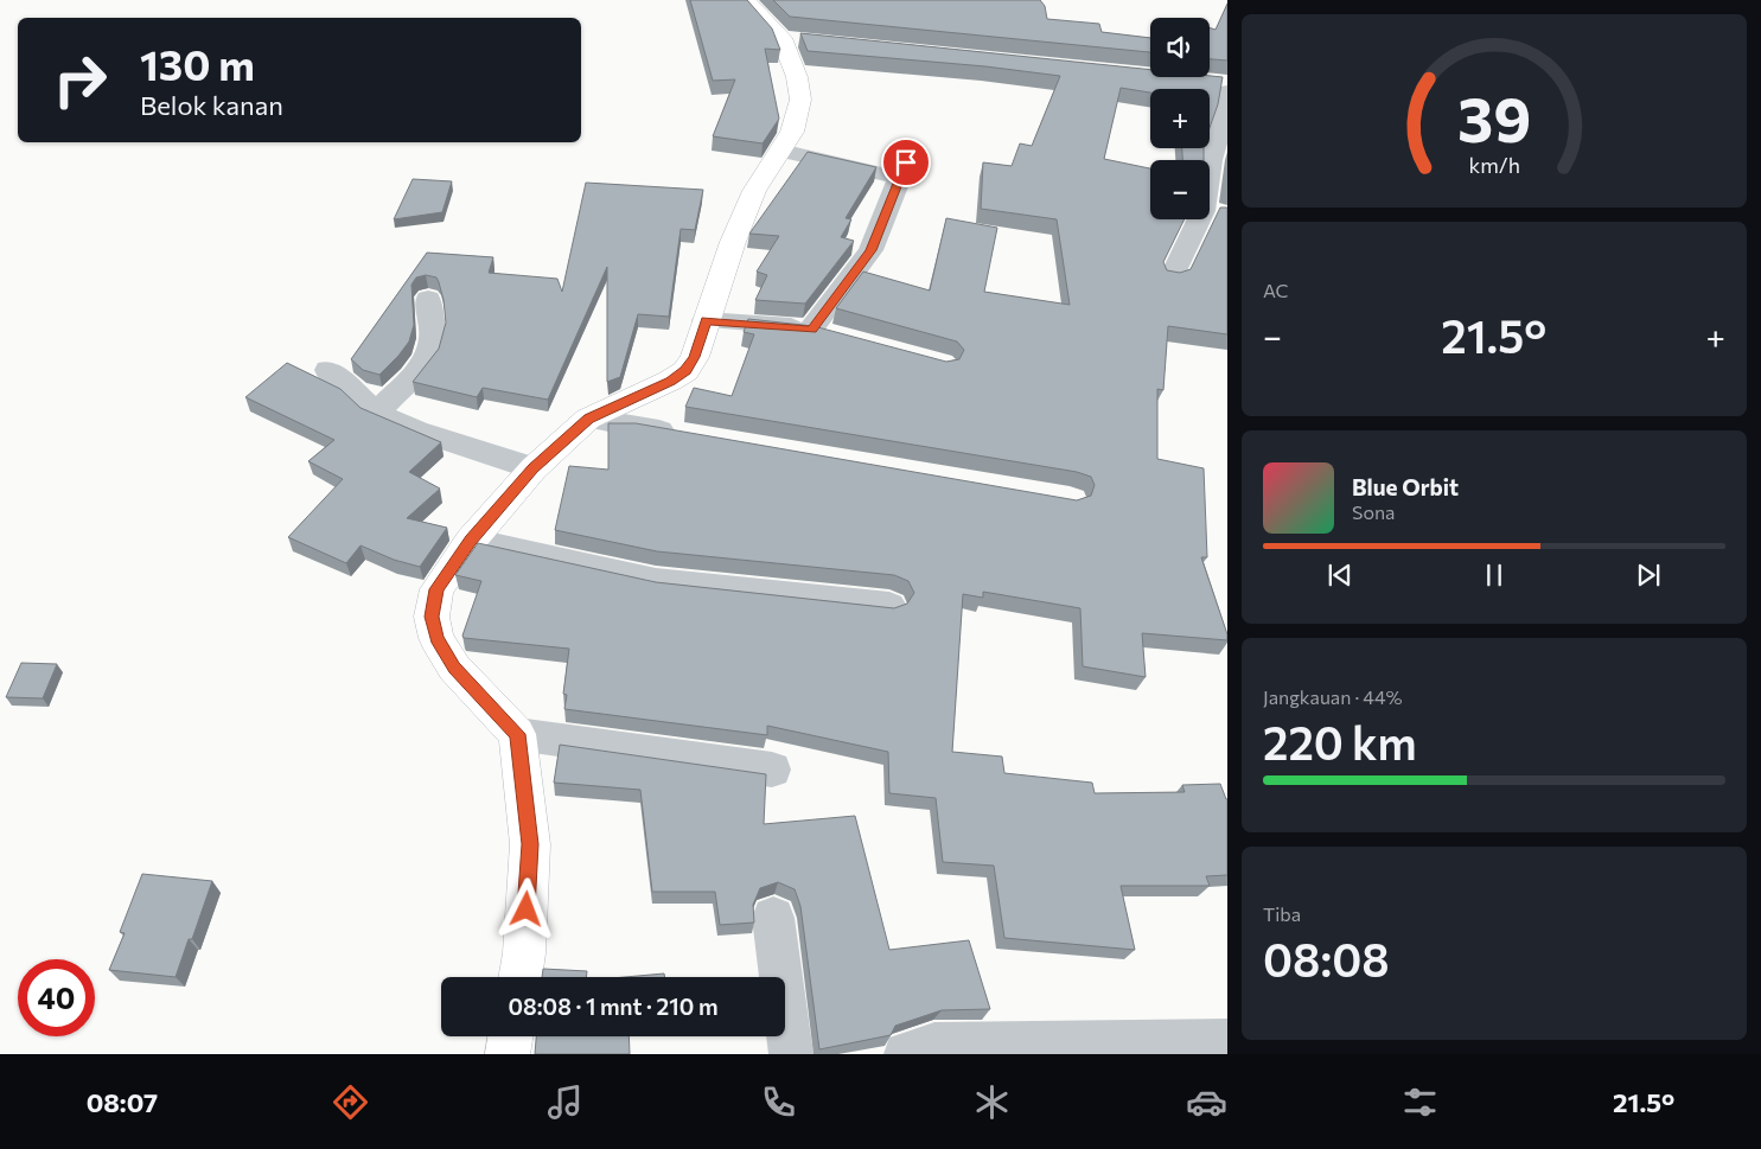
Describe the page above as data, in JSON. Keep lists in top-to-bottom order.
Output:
{
  "page": {
    "map_buttons": ["+", "−"],
    "turn": ["130 m", "Belok kanan"],
    "tile": [
      "AC",
      ["Jangkauan · 44%", "220 km"],
      ["Tiba", "08:08"]
    ],
    "heat": ["−", "21.5°", "+"],
    "song": ["Blue Orbit", "Sona"],
    "limit": "40",
    "trip": "08:08 · 1 mnt · 210 m",
    "tabs": ["08:07", "21.5°"],
    "gauge": ["39", "km/h"]
  }
}
